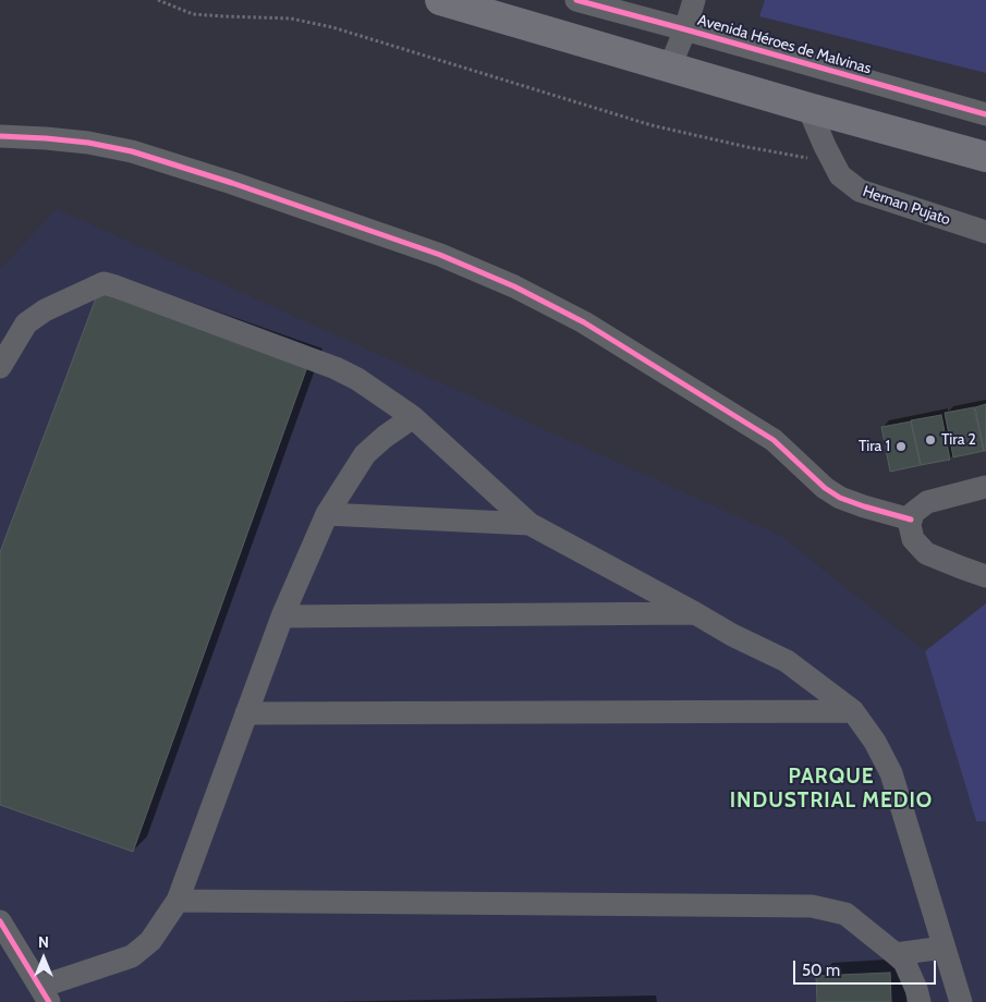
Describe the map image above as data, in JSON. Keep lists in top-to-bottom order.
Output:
{
  "streets": {
    "street": ["Avenida Héroes de Malvinas", "Hernan Pujato"]
  },
  "districts": ["PARQUE INDUSTRIAL MEDIO"],
  "places": ["Tira 2", "Tira 1"],
  "scale_bar": "50 m",
  "north": "top"
}
